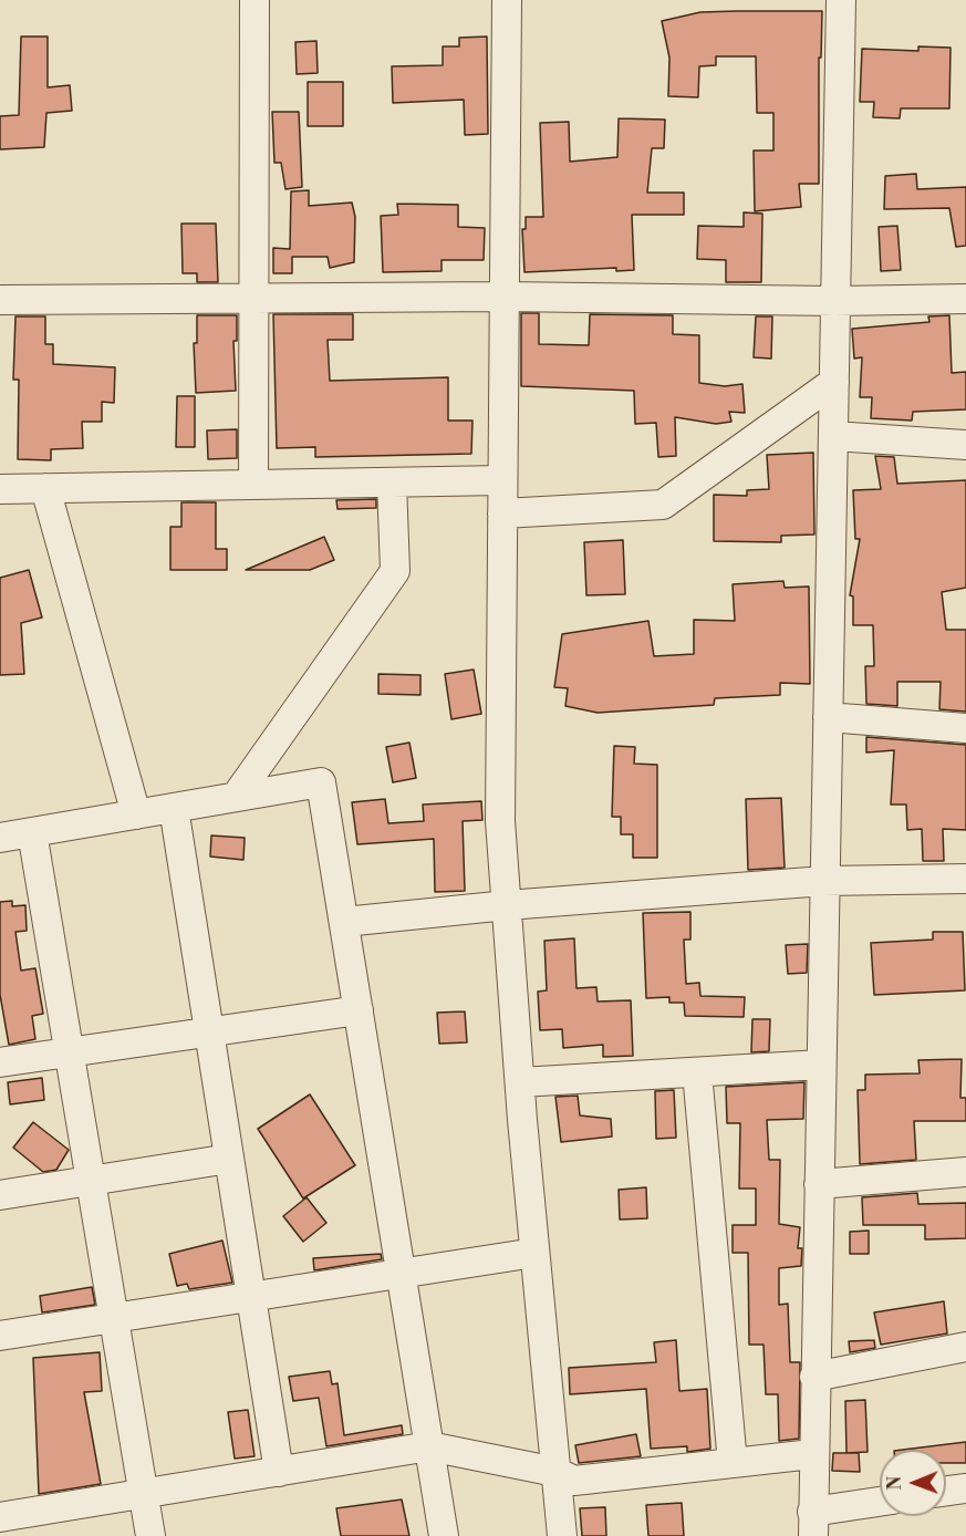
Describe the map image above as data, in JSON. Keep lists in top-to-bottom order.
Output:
{
  "north": "left"
}
